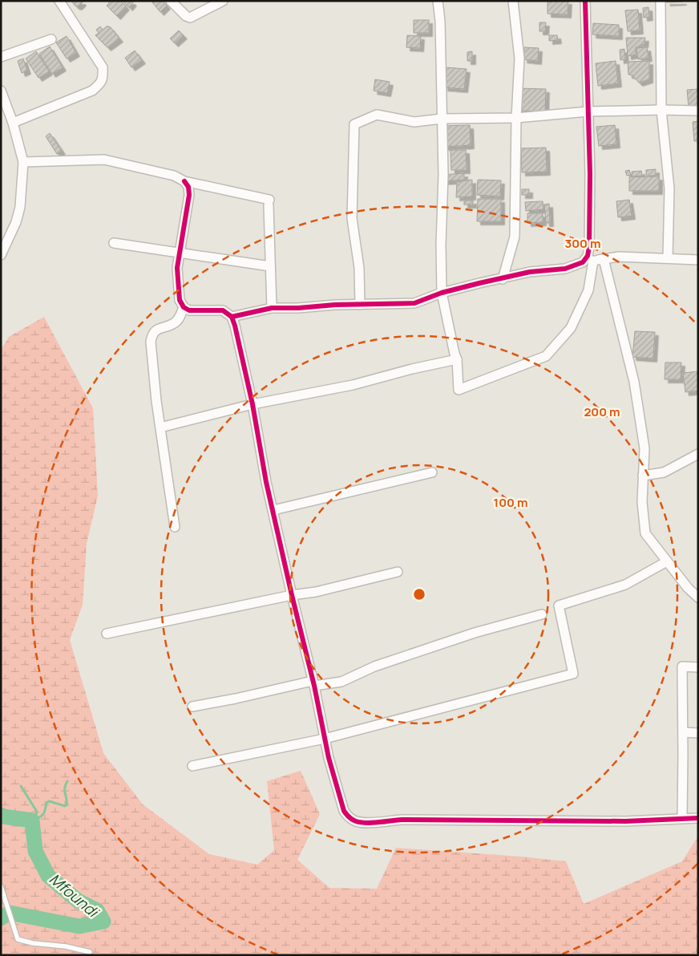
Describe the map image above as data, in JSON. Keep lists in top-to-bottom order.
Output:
{
  "water": ["Mfoundi"],
  "rings": ["300 m", "200 m", "100 m"]
}
